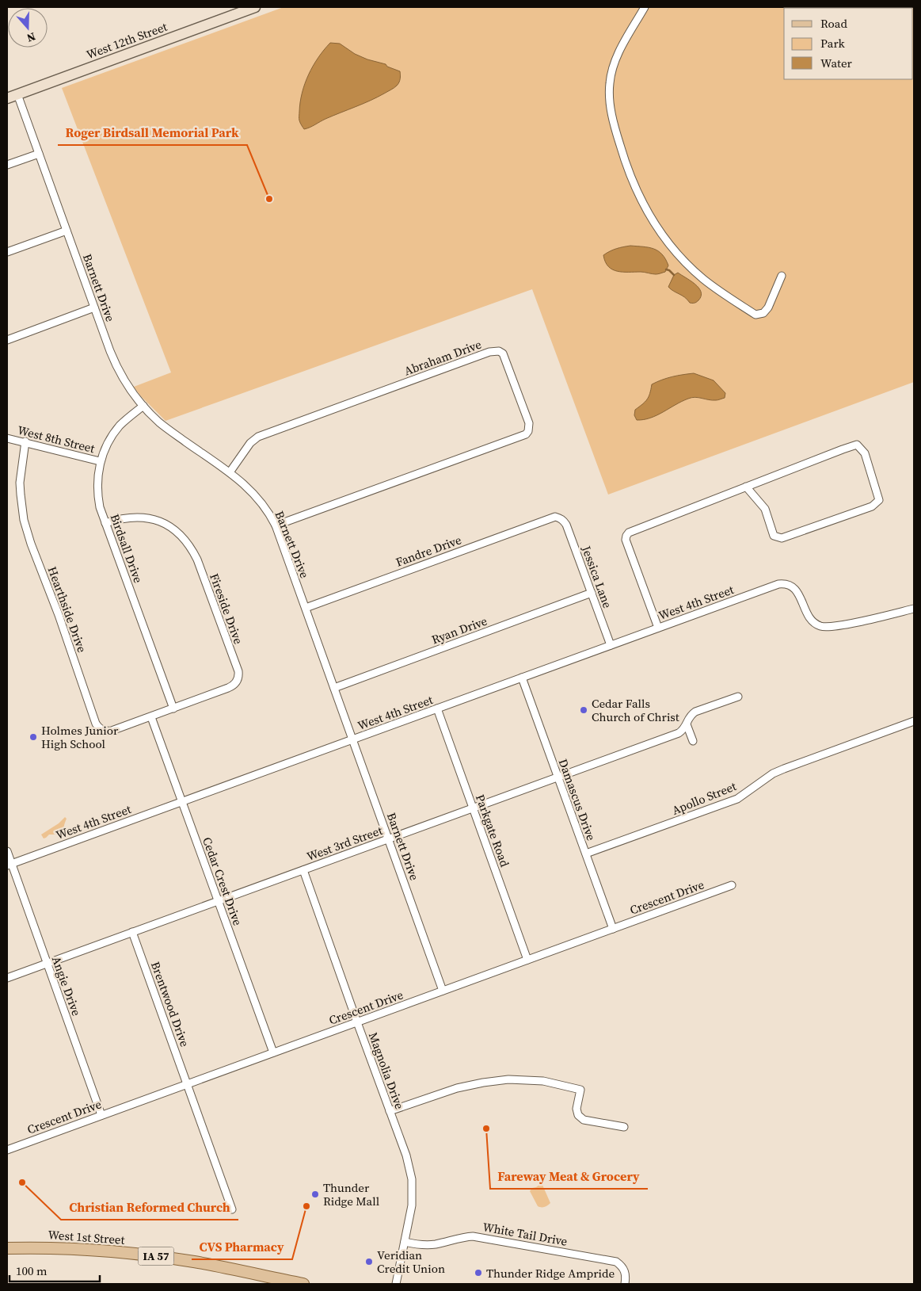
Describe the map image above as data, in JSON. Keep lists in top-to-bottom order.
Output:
{
  "streets": {
    "main road": ["West 12th Street", "West 1st Street", "IA 57"],
    "street": [
      "Barnett Drive",
      "Abraham Drive",
      "West 8th Street",
      "Birdsall Drive",
      "Fandre Drive",
      "Jessica Lane",
      "West 4th Street",
      "Fireside Drive",
      "Hearthside Drive",
      "Ryan Drive",
      "Apollo Street",
      "Damascus Drive",
      "Parkgate Road",
      "West 3rd Street",
      "Cedar Crest Drive",
      "Crescent Drive",
      "Angie Drive",
      "Brentwood Drive",
      "Magnolia Drive",
      "White Tail Drive"
    ]
  },
  "crossings": [
    ["West 12th Street", "Barnett Drive"],
    ["Barnett Drive", "Abraham Drive"],
    ["Barnett Drive", "Birdsall Drive"],
    ["Barnett Drive", "Fandre Drive"],
    ["Barnett Drive", "West 4th Street"],
    ["Barnett Drive", "Ryan Drive"],
    ["Barnett Drive", "West 3rd Street"],
    ["Barnett Drive", "Crescent Drive"],
    ["West 8th Street", "Birdsall Drive"],
    ["West 8th Street", "Hearthside Drive"],
    ["Birdsall Drive", "Fireside Drive"],
    ["Fandre Drive", "Jessica Lane"],
    ["Jessica Lane", "West 4th Street"],
    ["Jessica Lane", "Ryan Drive"],
    ["West 4th Street", "Damascus Drive"],
    ["West 4th Street", "Parkgate Road"],
    ["West 4th Street", "Cedar Crest Drive"],
    ["West 4th Street", "Angie Drive"],
    ["Fireside Drive", "Hearthside Drive"],
    ["Fireside Drive", "Cedar Crest Drive"],
    ["Hearthside Drive", "Cedar Crest Drive"],
    ["Apollo Street", "Damascus Drive"],
    ["Damascus Drive", "West 3rd Street"],
    ["Damascus Drive", "Crescent Drive"],
    ["Parkgate Road", "West 3rd Street"],
    ["Parkgate Road", "Crescent Drive"],
    ["West 3rd Street", "Cedar Crest Drive"],
    ["West 3rd Street", "Angie Drive"],
    ["West 3rd Street", "Brentwood Drive"],
    ["West 3rd Street", "Magnolia Drive"],
    ["Cedar Crest Drive", "Crescent Drive"],
    ["Crescent Drive", "Angie Drive"],
    ["Crescent Drive", "Brentwood Drive"],
    ["Crescent Drive", "Magnolia Drive"],
    ["Magnolia Drive", "White Tail Drive"]
  ],
  "places": [
    "Roger Birdsall Memorial Park",
    "Cedar Falls Church of Christ",
    "Holmes Junior High School",
    "Fareway Meat & Grocery",
    "Christian Reformed Church",
    "Thunder Ridge Mall",
    "CVS Pharmacy",
    "Veridian Credit Union",
    "Thunder Ridge Ampride"
  ],
  "legend": ["Road", "Park", "Water"],
  "scale_bar": "100 m",
  "north": "bottom"
}
